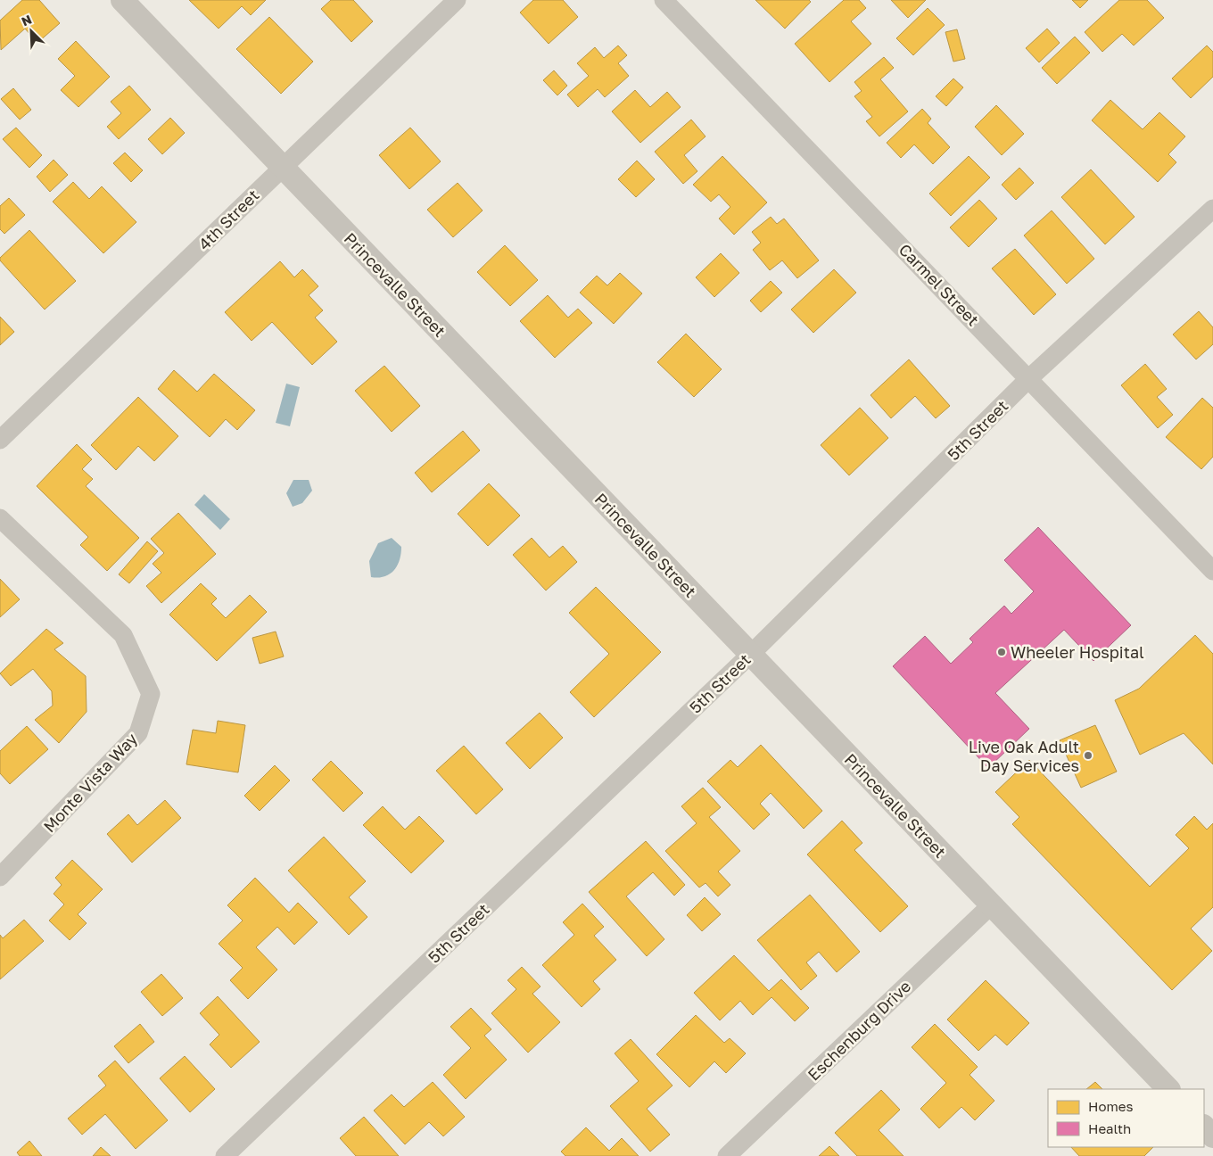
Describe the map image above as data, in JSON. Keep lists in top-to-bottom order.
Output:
{
  "streets": {
    "street": [
      "4th Street",
      "Princevalle Street",
      "Carmel Street",
      "5th Street",
      "Monte Vista Way",
      "Eschenburg Drive"
    ]
  },
  "crossings": [
    ["4th Street", "Princevalle Street"],
    ["Princevalle Street", "5th Street"],
    ["Princevalle Street", "Eschenburg Drive"],
    ["Carmel Street", "5th Street"]
  ],
  "places": ["Wheeler Hospital", "Live Oak Adult Day Services"],
  "legend": ["Homes", "Health"],
  "north": "top left"
}
